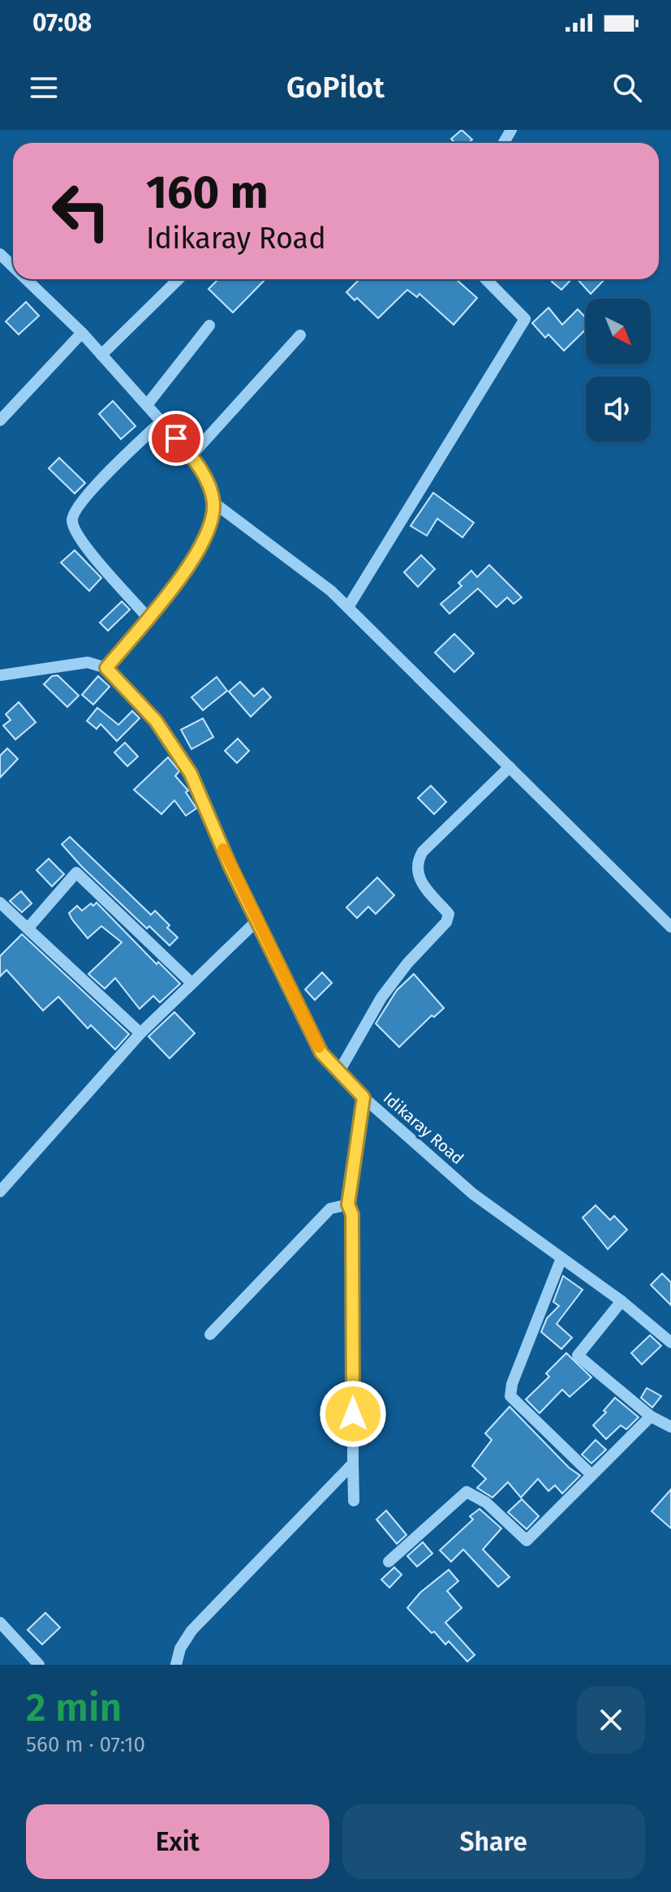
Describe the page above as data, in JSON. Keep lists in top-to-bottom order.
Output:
{
  "streets": {
    "street": ["Idikaray Road"]
  },
  "north": "bottom right",
  "page": {
    "status": "07:08",
    "header": "GoPilot",
    "turn": ["160 m", "Idikaray Road"],
    "heading": ["2 min", "560 m · 07:10"],
    "buttons": ["Exit", "Share"]
  }
}
